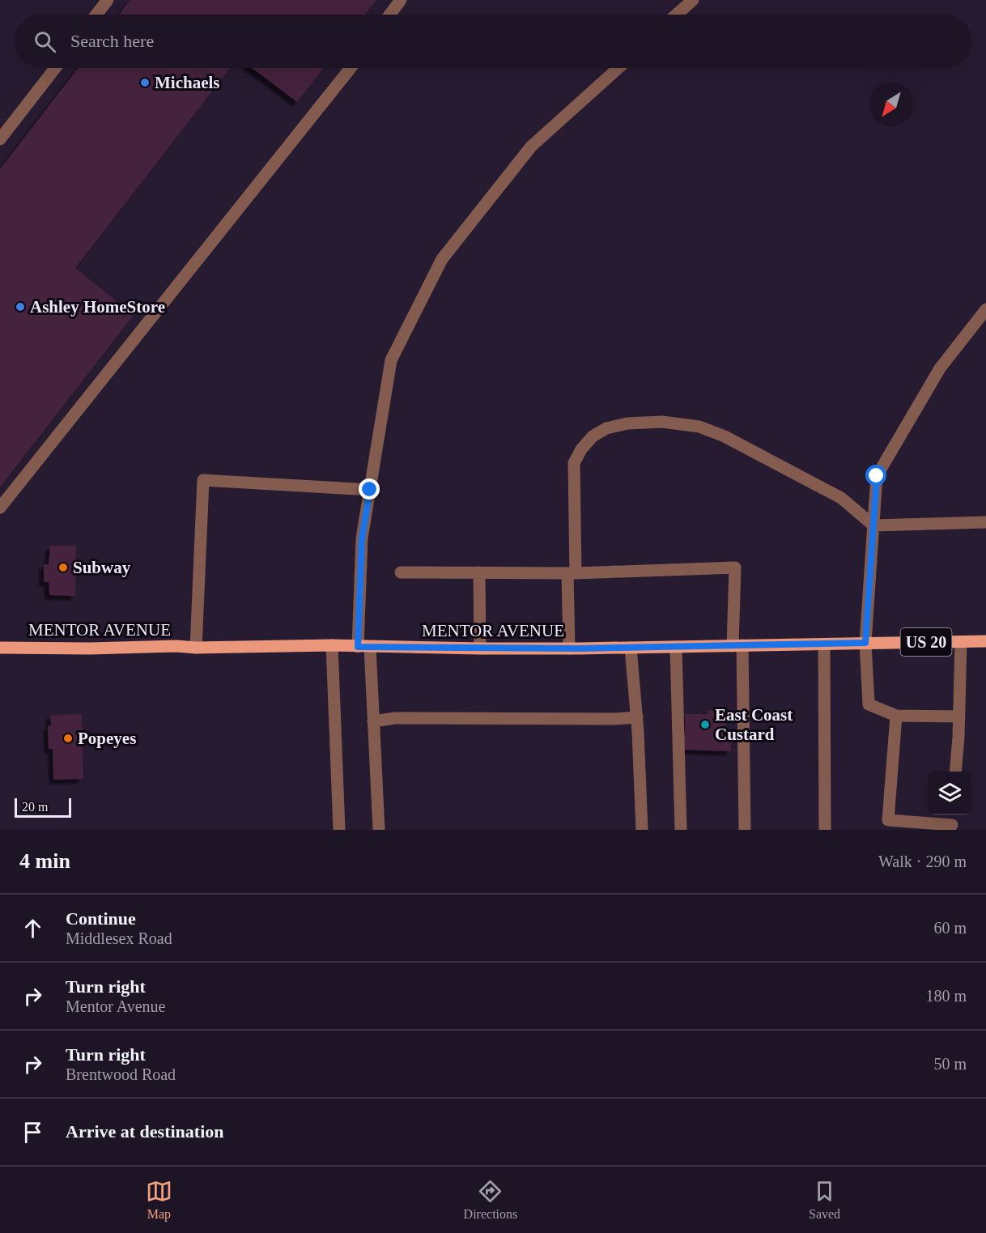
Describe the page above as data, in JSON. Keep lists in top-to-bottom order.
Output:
{
  "streets": {
    "main road": ["MENTOR AVENUE", "US 20"]
  },
  "places": [
    "Michaels",
    "Ashley HomeStore",
    "Subway",
    "East Coast Custard",
    "Popeyes"
  ],
  "scale_bar": "20 m",
  "north": "bottom left",
  "page": {
    "search": "Search here",
    "scale": "20 m",
    "heading": ["4 min", "Walk · 290 m"],
    "list": [
      ["Continue", "Middlesex Road", "60 m"],
      ["Turn right", "Mentor Avenue", "180 m"],
      ["Turn right", "Brentwood Road", "50 m"],
      "Arrive at destination"
    ],
    "nav": ["Map", "Directions", "Saved"]
  }
}
